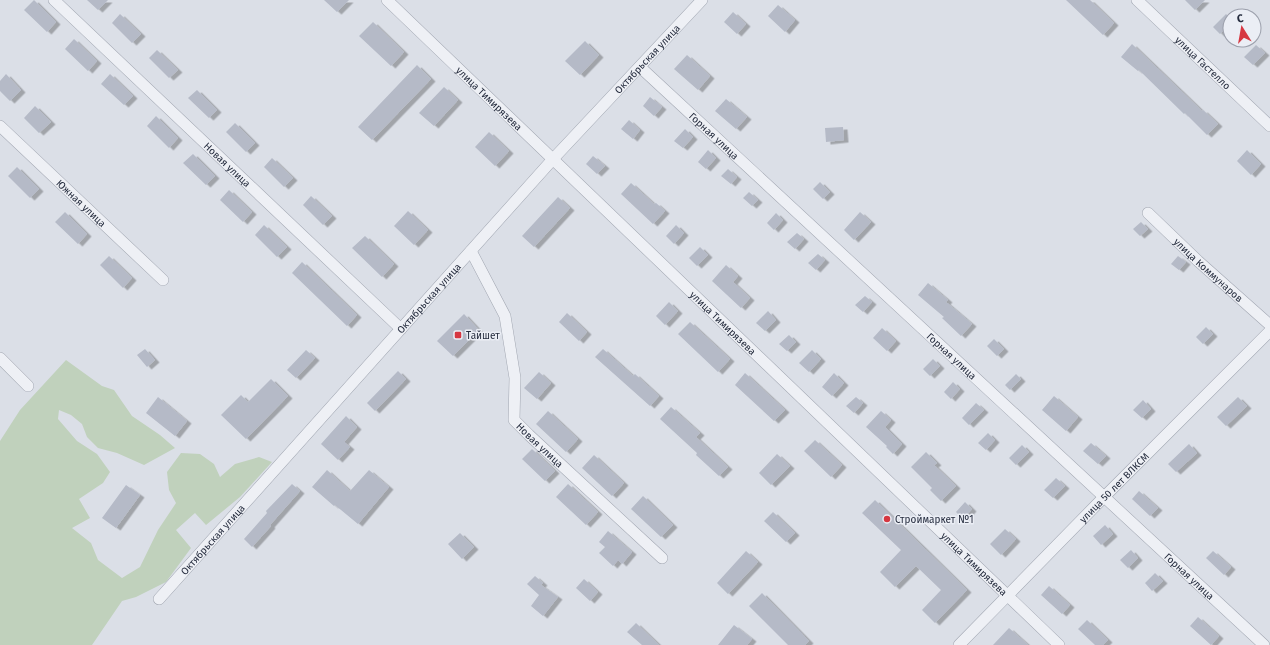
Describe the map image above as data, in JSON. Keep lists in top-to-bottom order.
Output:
{
  "streets": {
    "street": [
      "Октябрьская улица",
      "улица Гастелло",
      "улица Тимирязева",
      "Горная улица",
      "Новая улица",
      "Южная улица",
      "улица Коммунаров",
      "улица 50 лет ВЛКСМ"
    ]
  },
  "crossings": [
    ["Октябрьская улица", "улица Тимирязева"],
    ["Октябрьская улица", "Горная улица"],
    ["Октябрьская улица", "Новая улица"],
    ["улица Тимирязева", "улица 50 лет ВЛКСМ"],
    ["Горная улица", "улица 50 лет ВЛКСМ"]
  ],
  "places": {
    "transit": ["Тайшет"],
    "other": ["Строймаркет №1"]
  },
  "north": "top"
}
